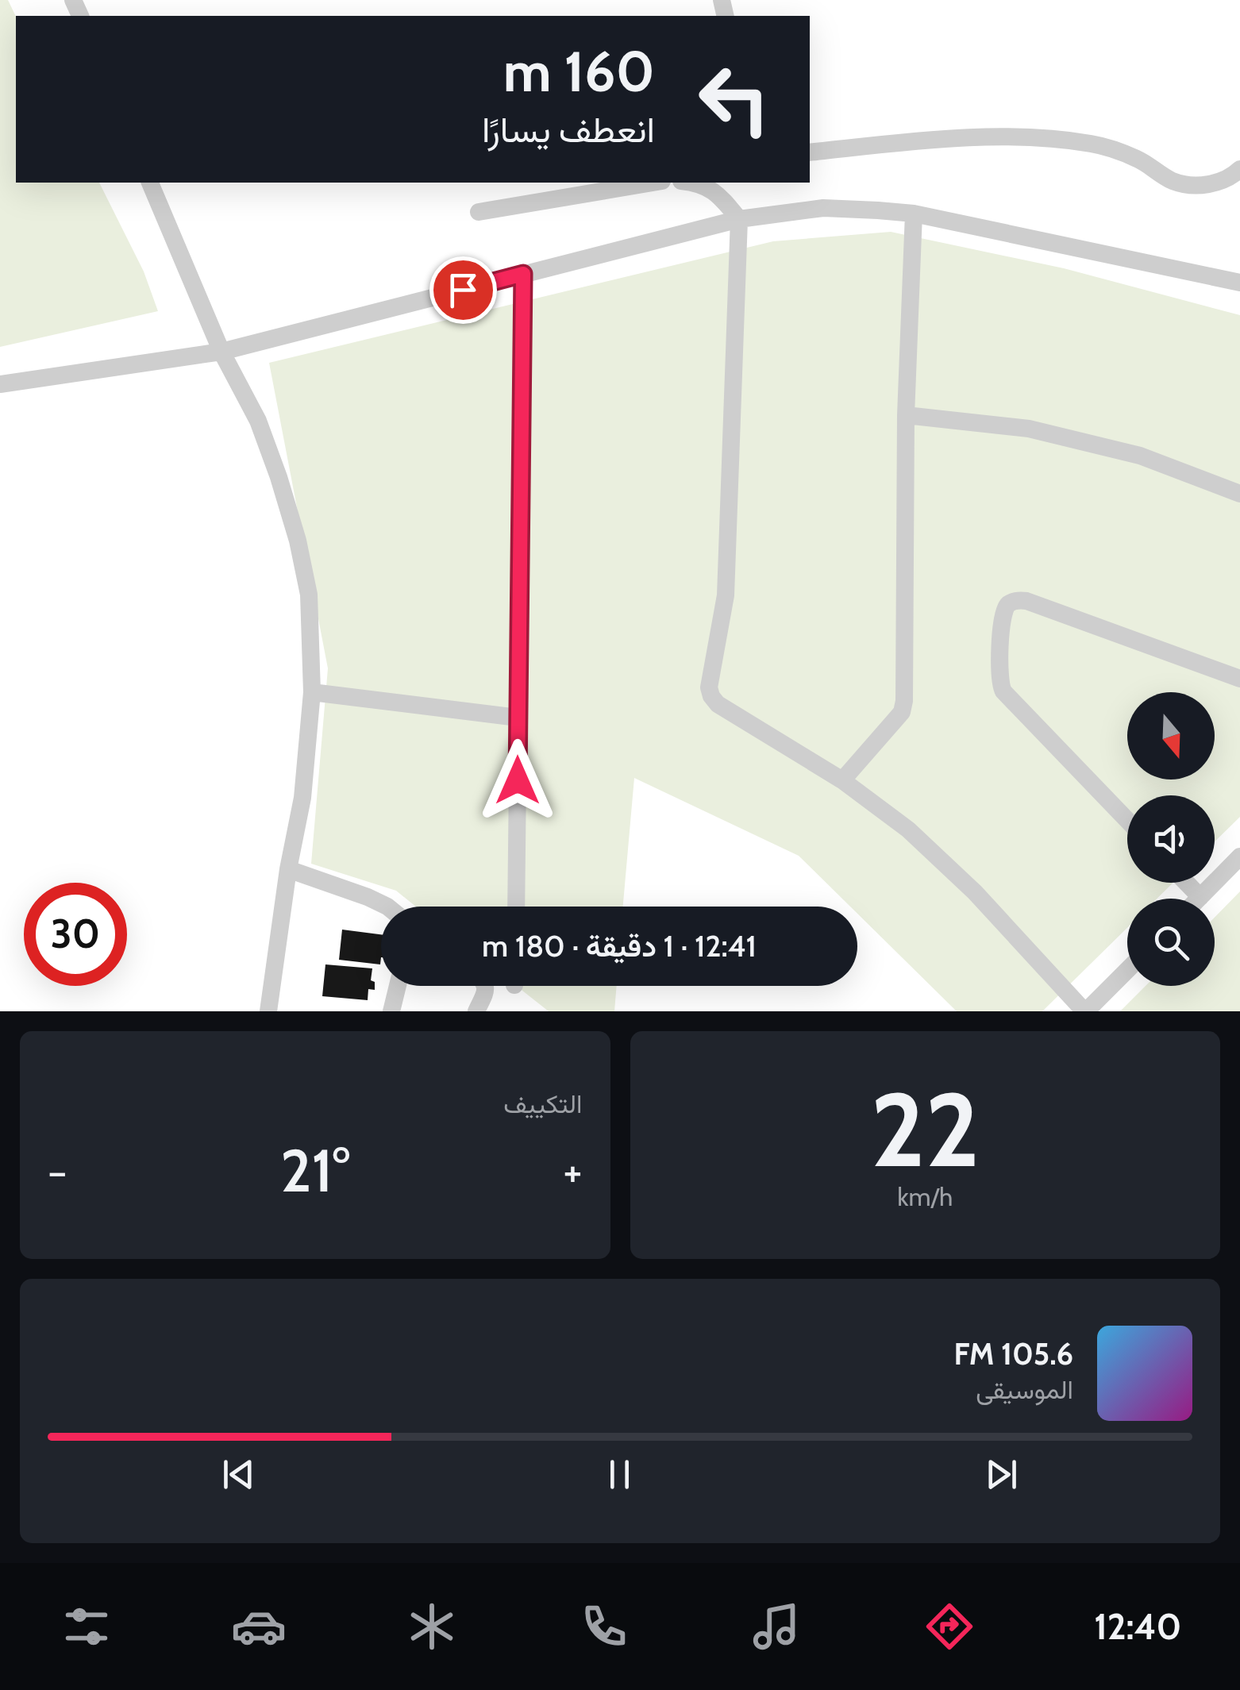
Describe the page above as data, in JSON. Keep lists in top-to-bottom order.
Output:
{
  "north": "bottom",
  "page": {
    "turn": ["160 m", "انعطف يسارًا"],
    "limit": "30",
    "trip": "12:41 · 1 دقيقة · 180 m",
    "tile": [
      ["22", "km/h"],
      "التكييف"
    ],
    "heat": ["−", "21°", "+"],
    "song": ["105.6 FM", "الموسيقى"],
    "tabs": "12:40"
  }
}
